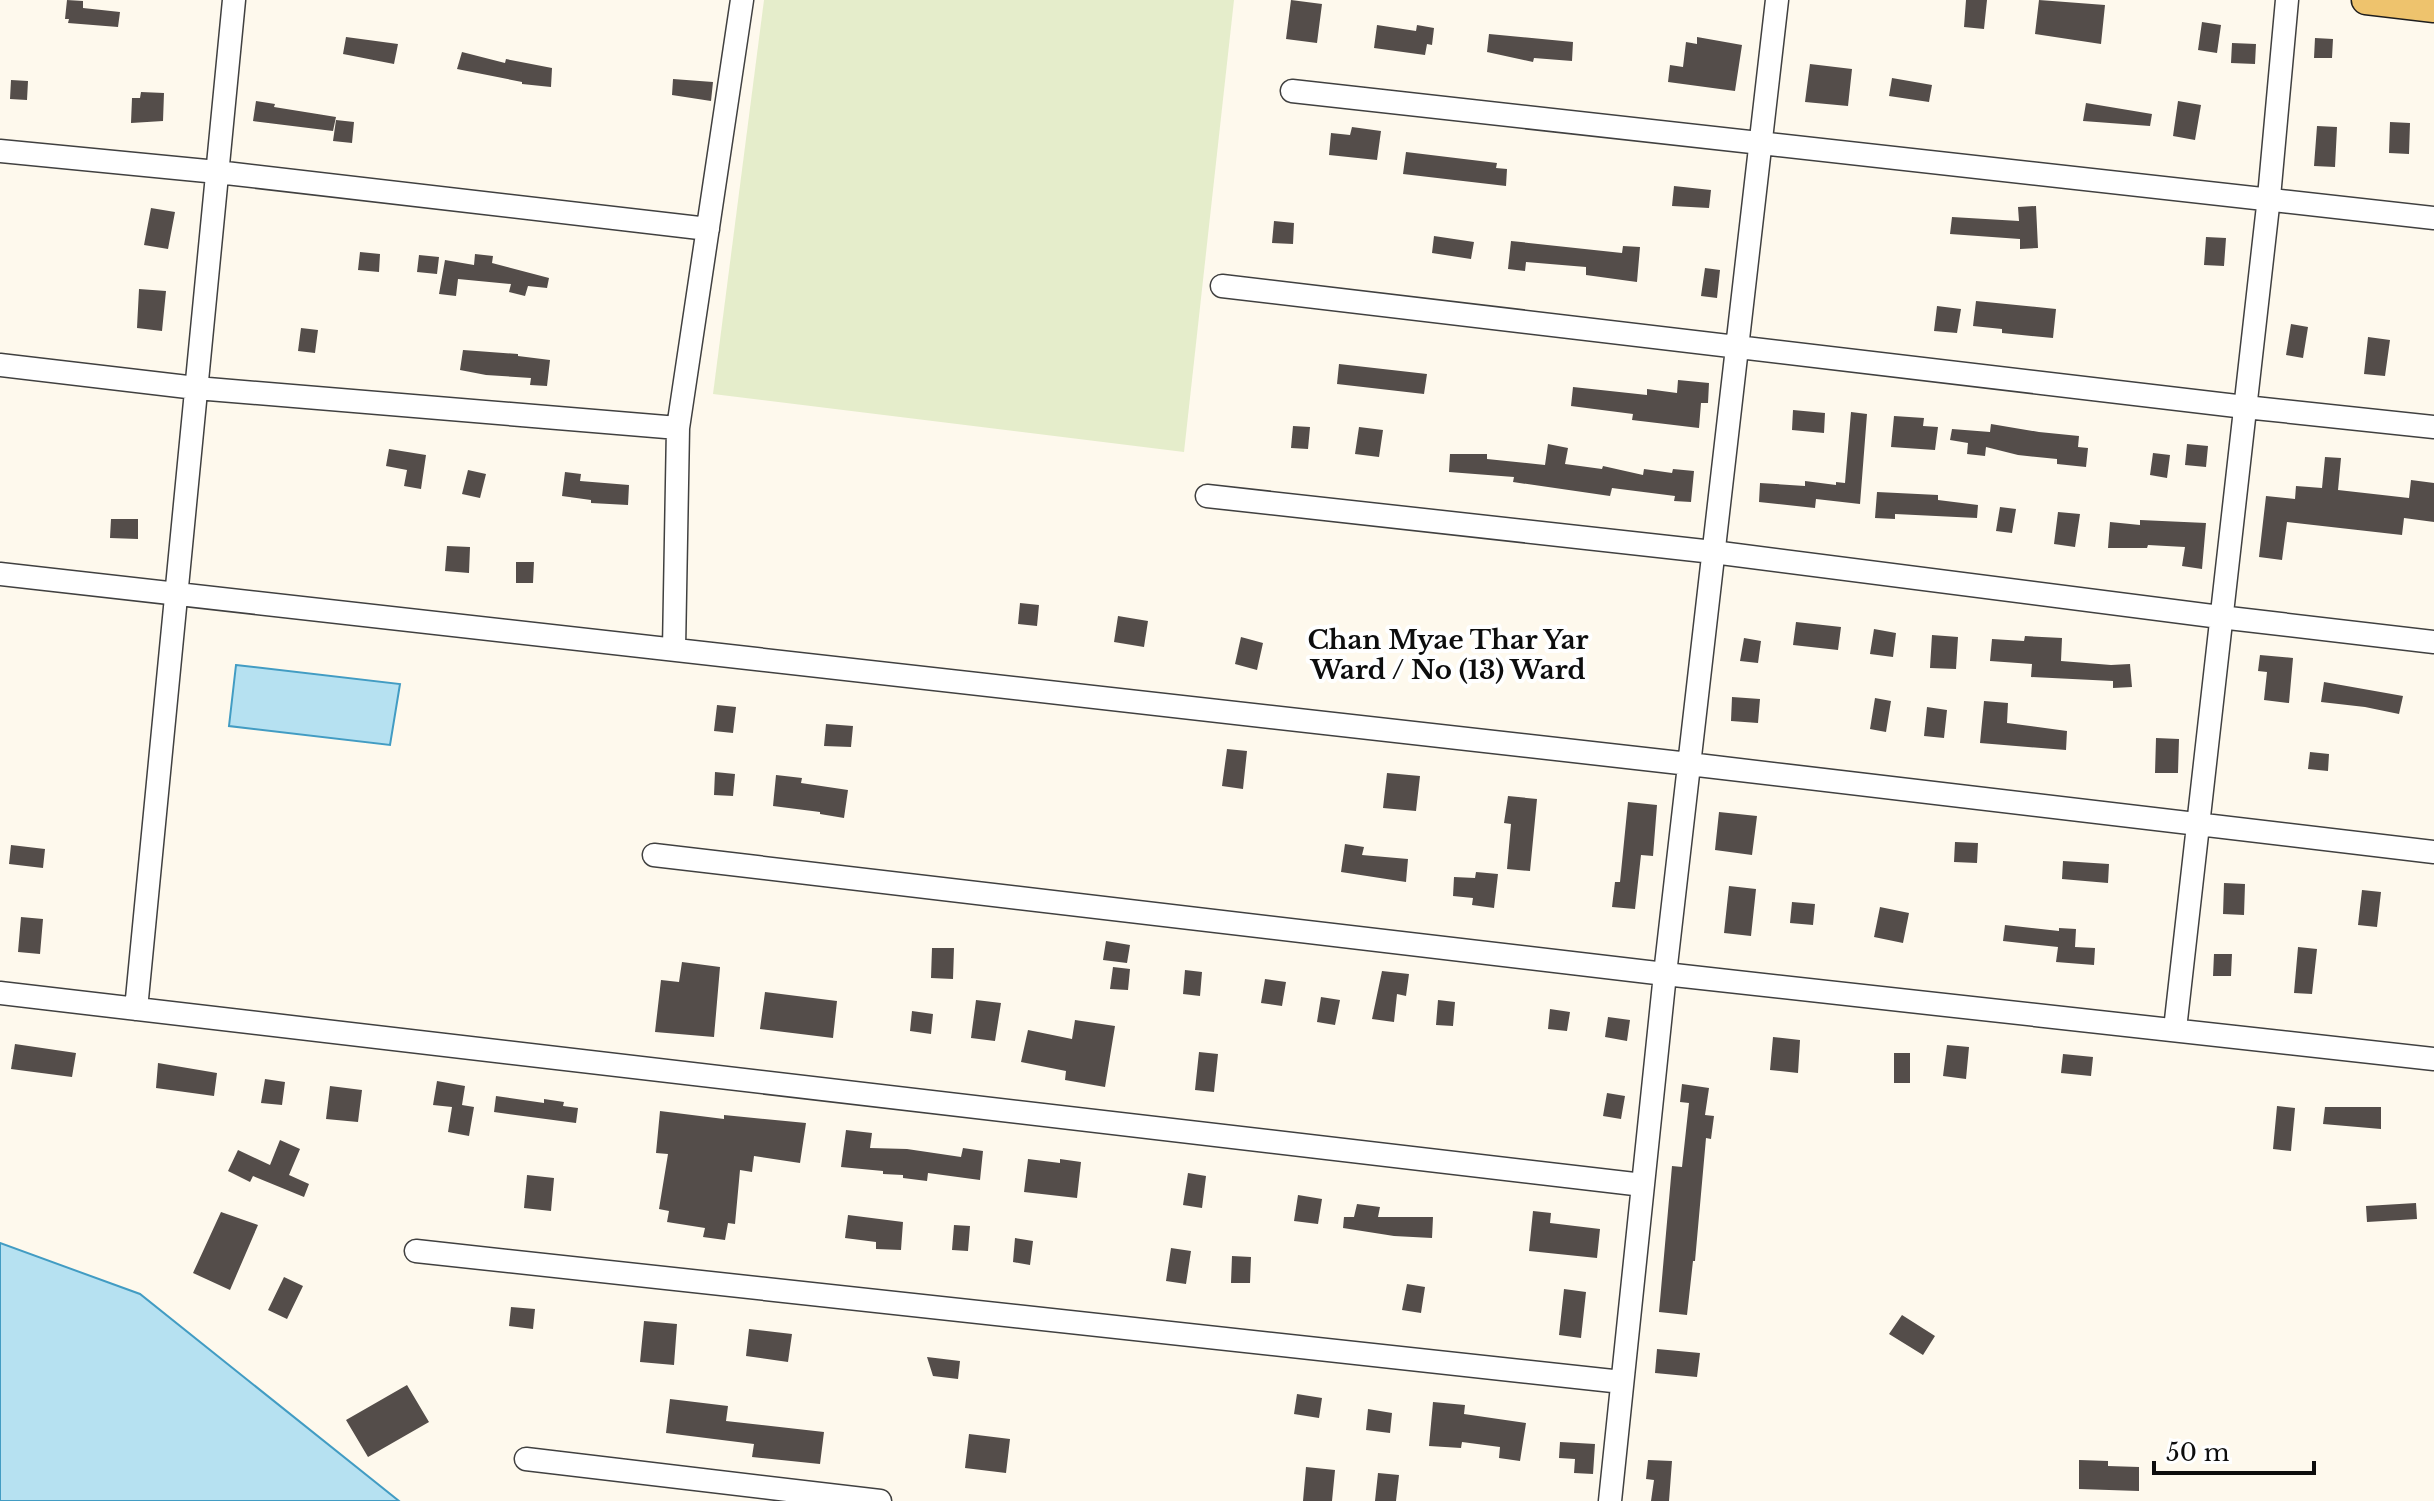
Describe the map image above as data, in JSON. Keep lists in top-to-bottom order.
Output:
{
  "districts": ["Chan Myae Thar Yar Ward / No (13) Ward"],
  "scale_bar": "50 m"
}
